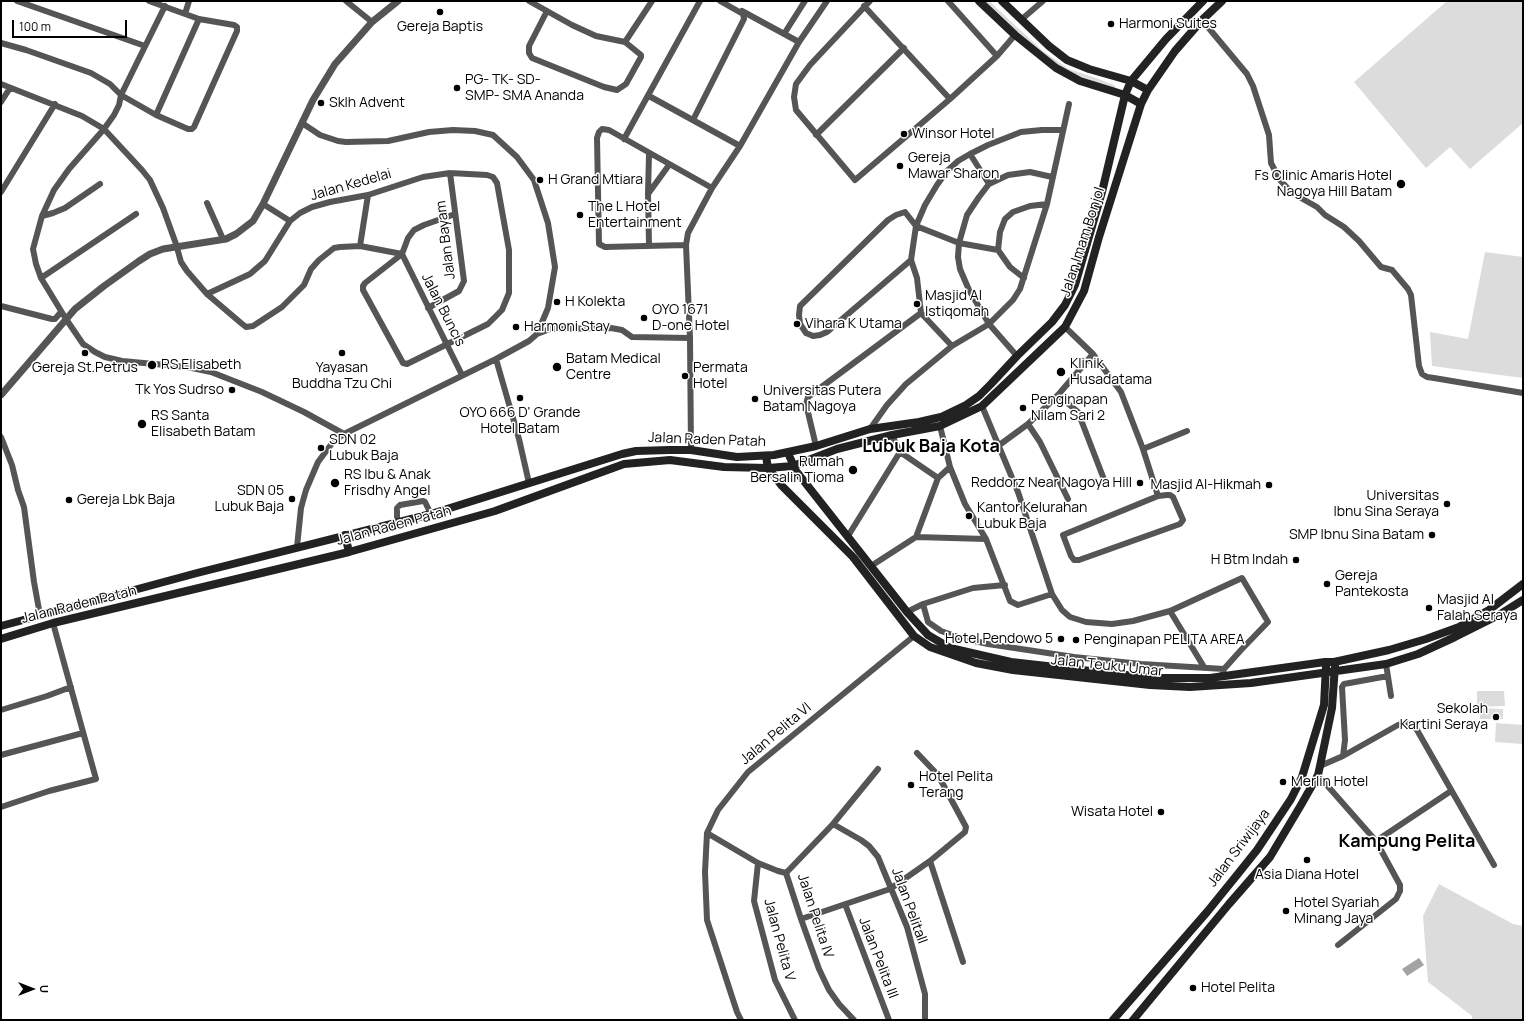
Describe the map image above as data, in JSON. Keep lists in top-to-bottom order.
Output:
{
  "streets": {
    "main road": [
      "Jalan Imam Bonjol",
      "Jalan Raden Patah",
      "Jalan Teuku Umar",
      "Jalan Sriwijaya"
    ],
    "street": [
      "Jalan Kedelai",
      "Jalan Bayam",
      "Jalan Buncis",
      "Jalan Pelita VI",
      "Jalan PelitaII",
      "Jalan Pelita IV",
      "Jalan Pelita V",
      "Jalan Pelita III"
    ]
  },
  "crossings": [
    ["Jalan Kedelai", "Jalan Bayam"],
    ["Jalan Kedelai", "Jalan Buncis"],
    ["Jalan Bayam", "Jalan Buncis"],
    ["Jalan Imam Bonjol", "Jalan Raden Patah"],
    ["Jalan Imam Bonjol", "Jalan Teuku Umar"],
    ["Jalan Raden Patah", "Jalan Teuku Umar"],
    ["Jalan Teuku Umar", "Jalan Pelita VI"],
    ["Jalan Teuku Umar", "Jalan Sriwijaya"],
    ["Jalan PelitaII", "Jalan Pelita IV"]
  ],
  "districts": ["Lubuk Baja Kota", "Kampung Pelita"],
  "places": [
    "Gereja Baptis",
    "Harmoni Suites",
    "PG- TK- SD- SMP- SMA Ananda",
    "Sklh Advent",
    "Winsor Hotel",
    "Gereja Mawar Sharon",
    "H Grand Mtiara",
    "Fs Clinic Amaris Hotel Nagoya Hill Batam",
    "The L Hotel Entertainment",
    "H Kolekta",
    "Masjid Al Istiqomah",
    "OYO 1671 D-one Hotel",
    "Vihara K Utama",
    "Harmoni Stay",
    "Gereja St.Petrus",
    "Yayasan Buddha Tzu Chi",
    "RS Elisabeth",
    "Batam Medical Centre",
    "Klinik Husadatama",
    "Permata Hotel",
    "Tk Yos Sudrso",
    "OYO 666 D' Grande Hotel Batam",
    "Universitas Putera Batam Nagoya",
    "Penginapan Nilam Sari 2",
    "RS Santa Elisabeth Batam",
    "SDN 02 Lubuk Baja",
    "Rumah Bersalin Tioma",
    "RS Ibu & Anak Frisdhy Angel",
    "Reddorz Near Nagoya Hill",
    "Masjid Al-Hikmah",
    "SDN 05 Lubuk Baja",
    "Gereja Lbk Baja",
    "Universitas Ibnu Sina Seraya",
    "Kantor Kelurahan Lubuk Baja",
    "SMP Ibnu Sina Batam",
    "H Btm Indah",
    "Gereja Pantekosta",
    "Masjid Al Falah Seraya",
    "Hotel Pendowo 5",
    "Penginapan PELITA AREA",
    "Sekolah Kartini Seraya",
    "Merlin Hotel",
    "Hotel Pelita Terang",
    "Wisata Hotel",
    "Asia Diana Hotel",
    "Hotel Syariah Minang Jaya",
    "Hotel Pelita"
  ],
  "scale_bar": "100 m",
  "north": "right"
}
